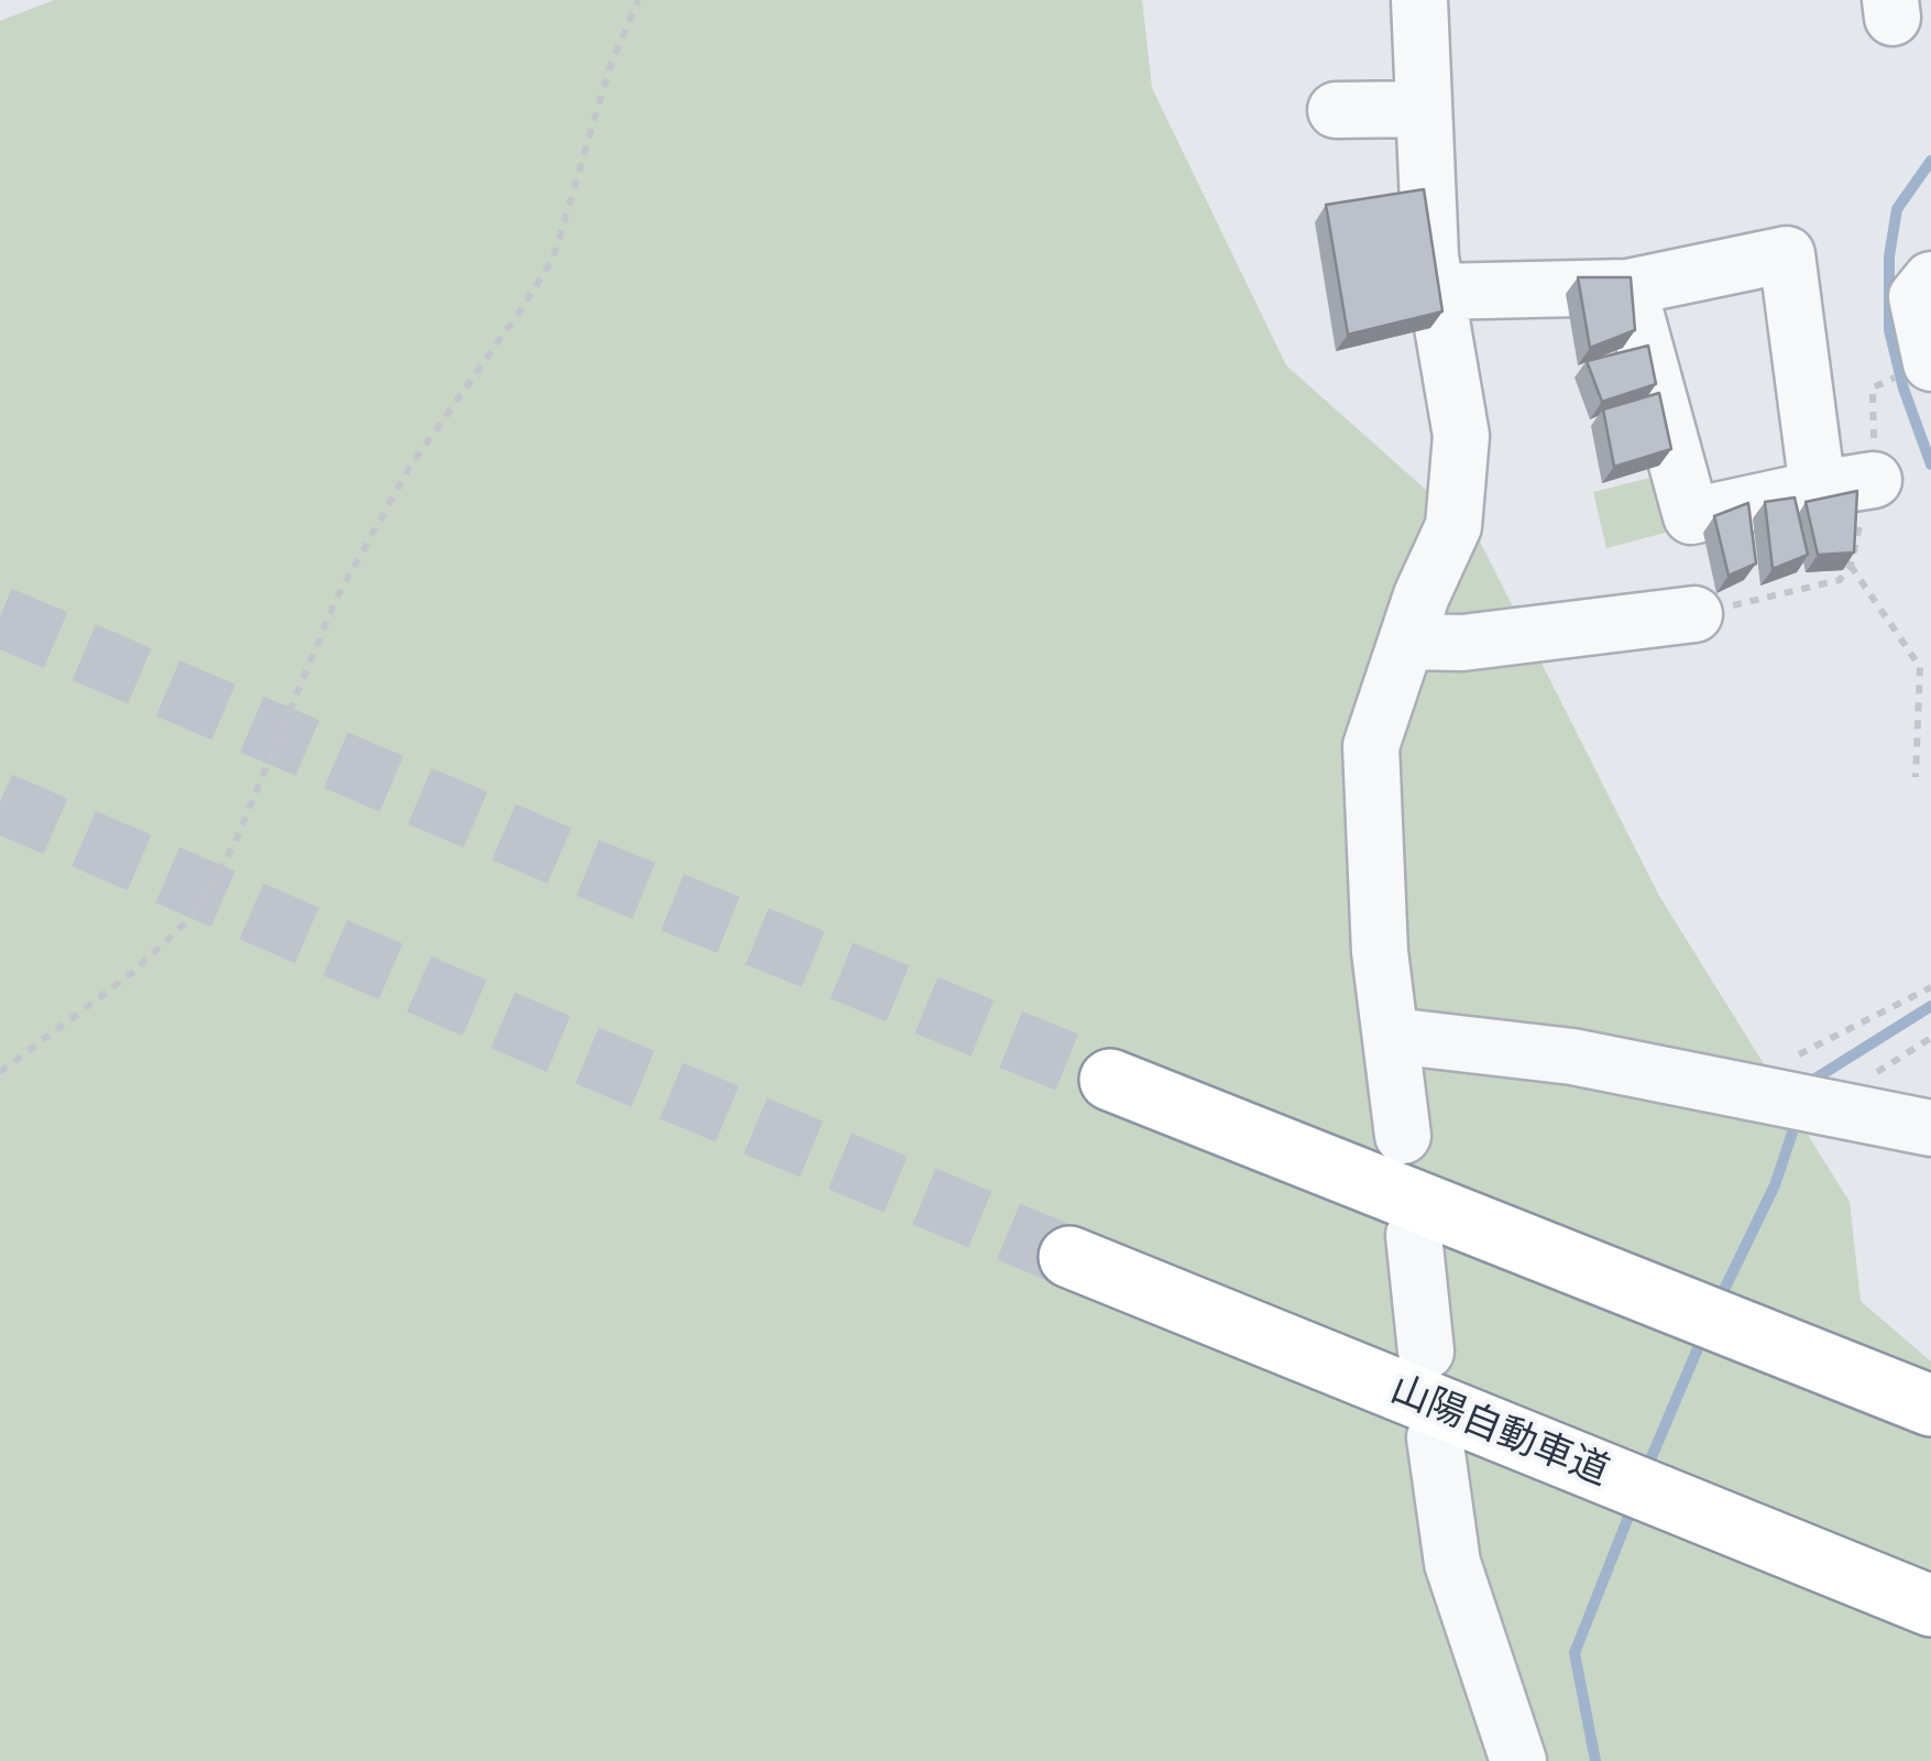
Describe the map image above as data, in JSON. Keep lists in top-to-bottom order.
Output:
{
  "streets": {
    "highway": ["山陽自動車道"]
  }
}
